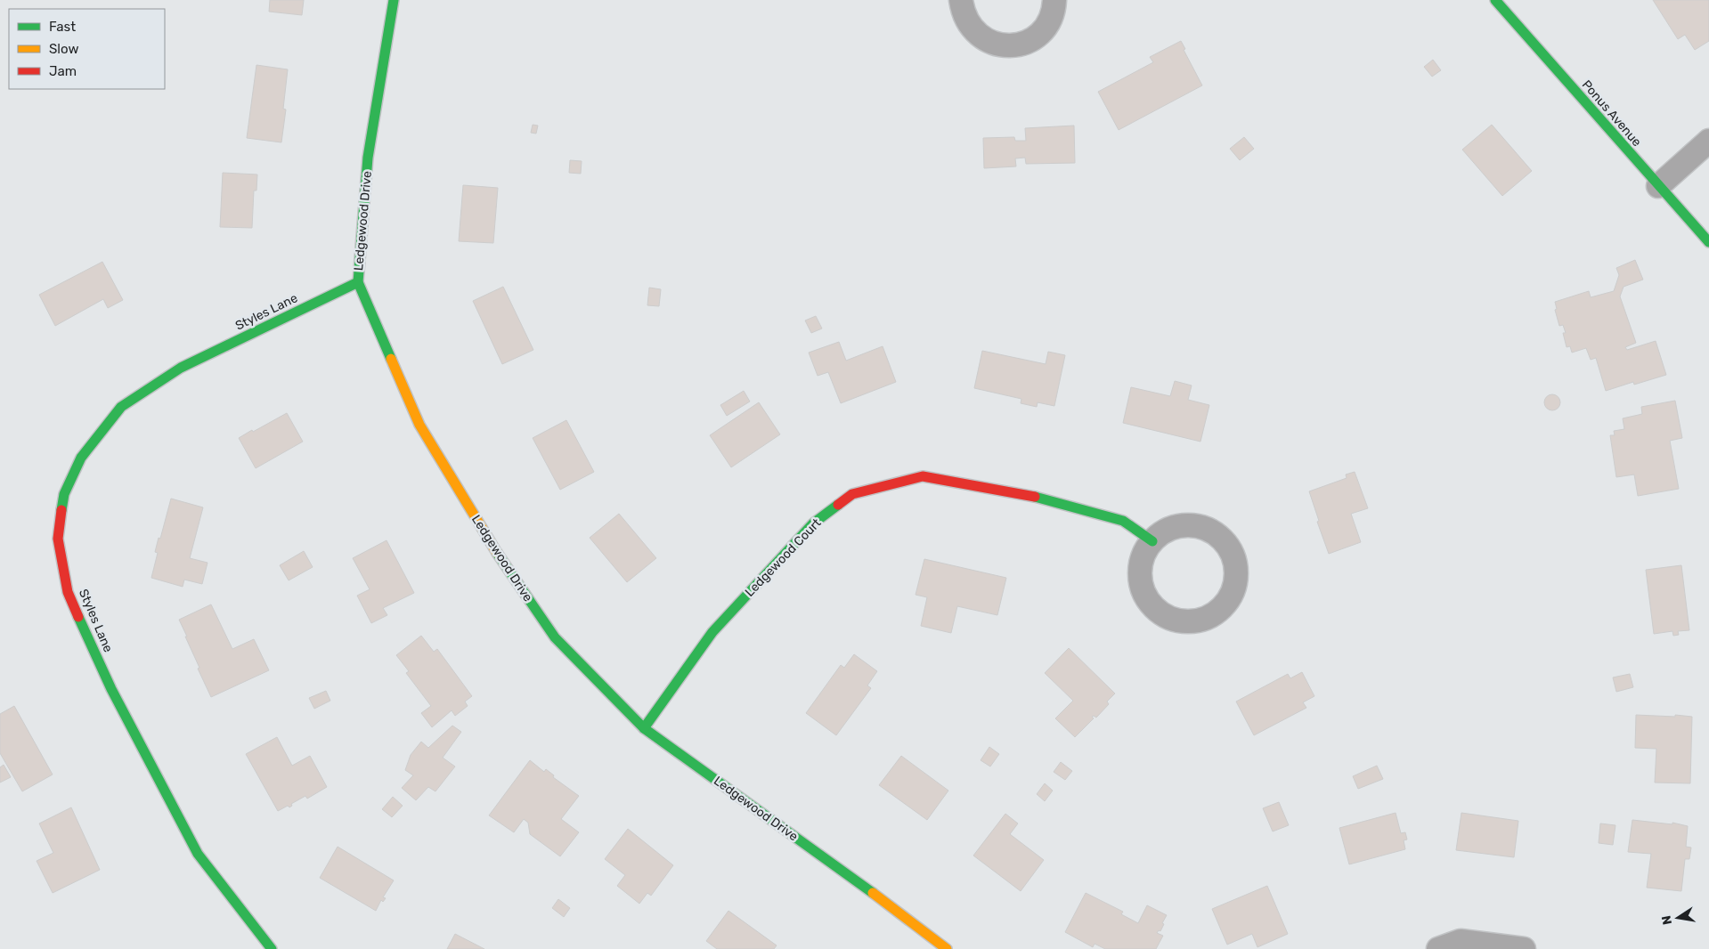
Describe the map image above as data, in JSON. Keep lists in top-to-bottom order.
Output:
{
  "streets": {
    "street": [
      "Ponus Avenue",
      "Ledgewood Drive",
      "Styles Lane",
      "Ledgewood Court"
    ]
  },
  "crossings": [
    ["Ledgewood Drive", "Styles Lane"],
    ["Ledgewood Drive", "Ledgewood Court"]
  ],
  "legend": ["Fast", "Slow", "Jam"],
  "north": "left"
}
